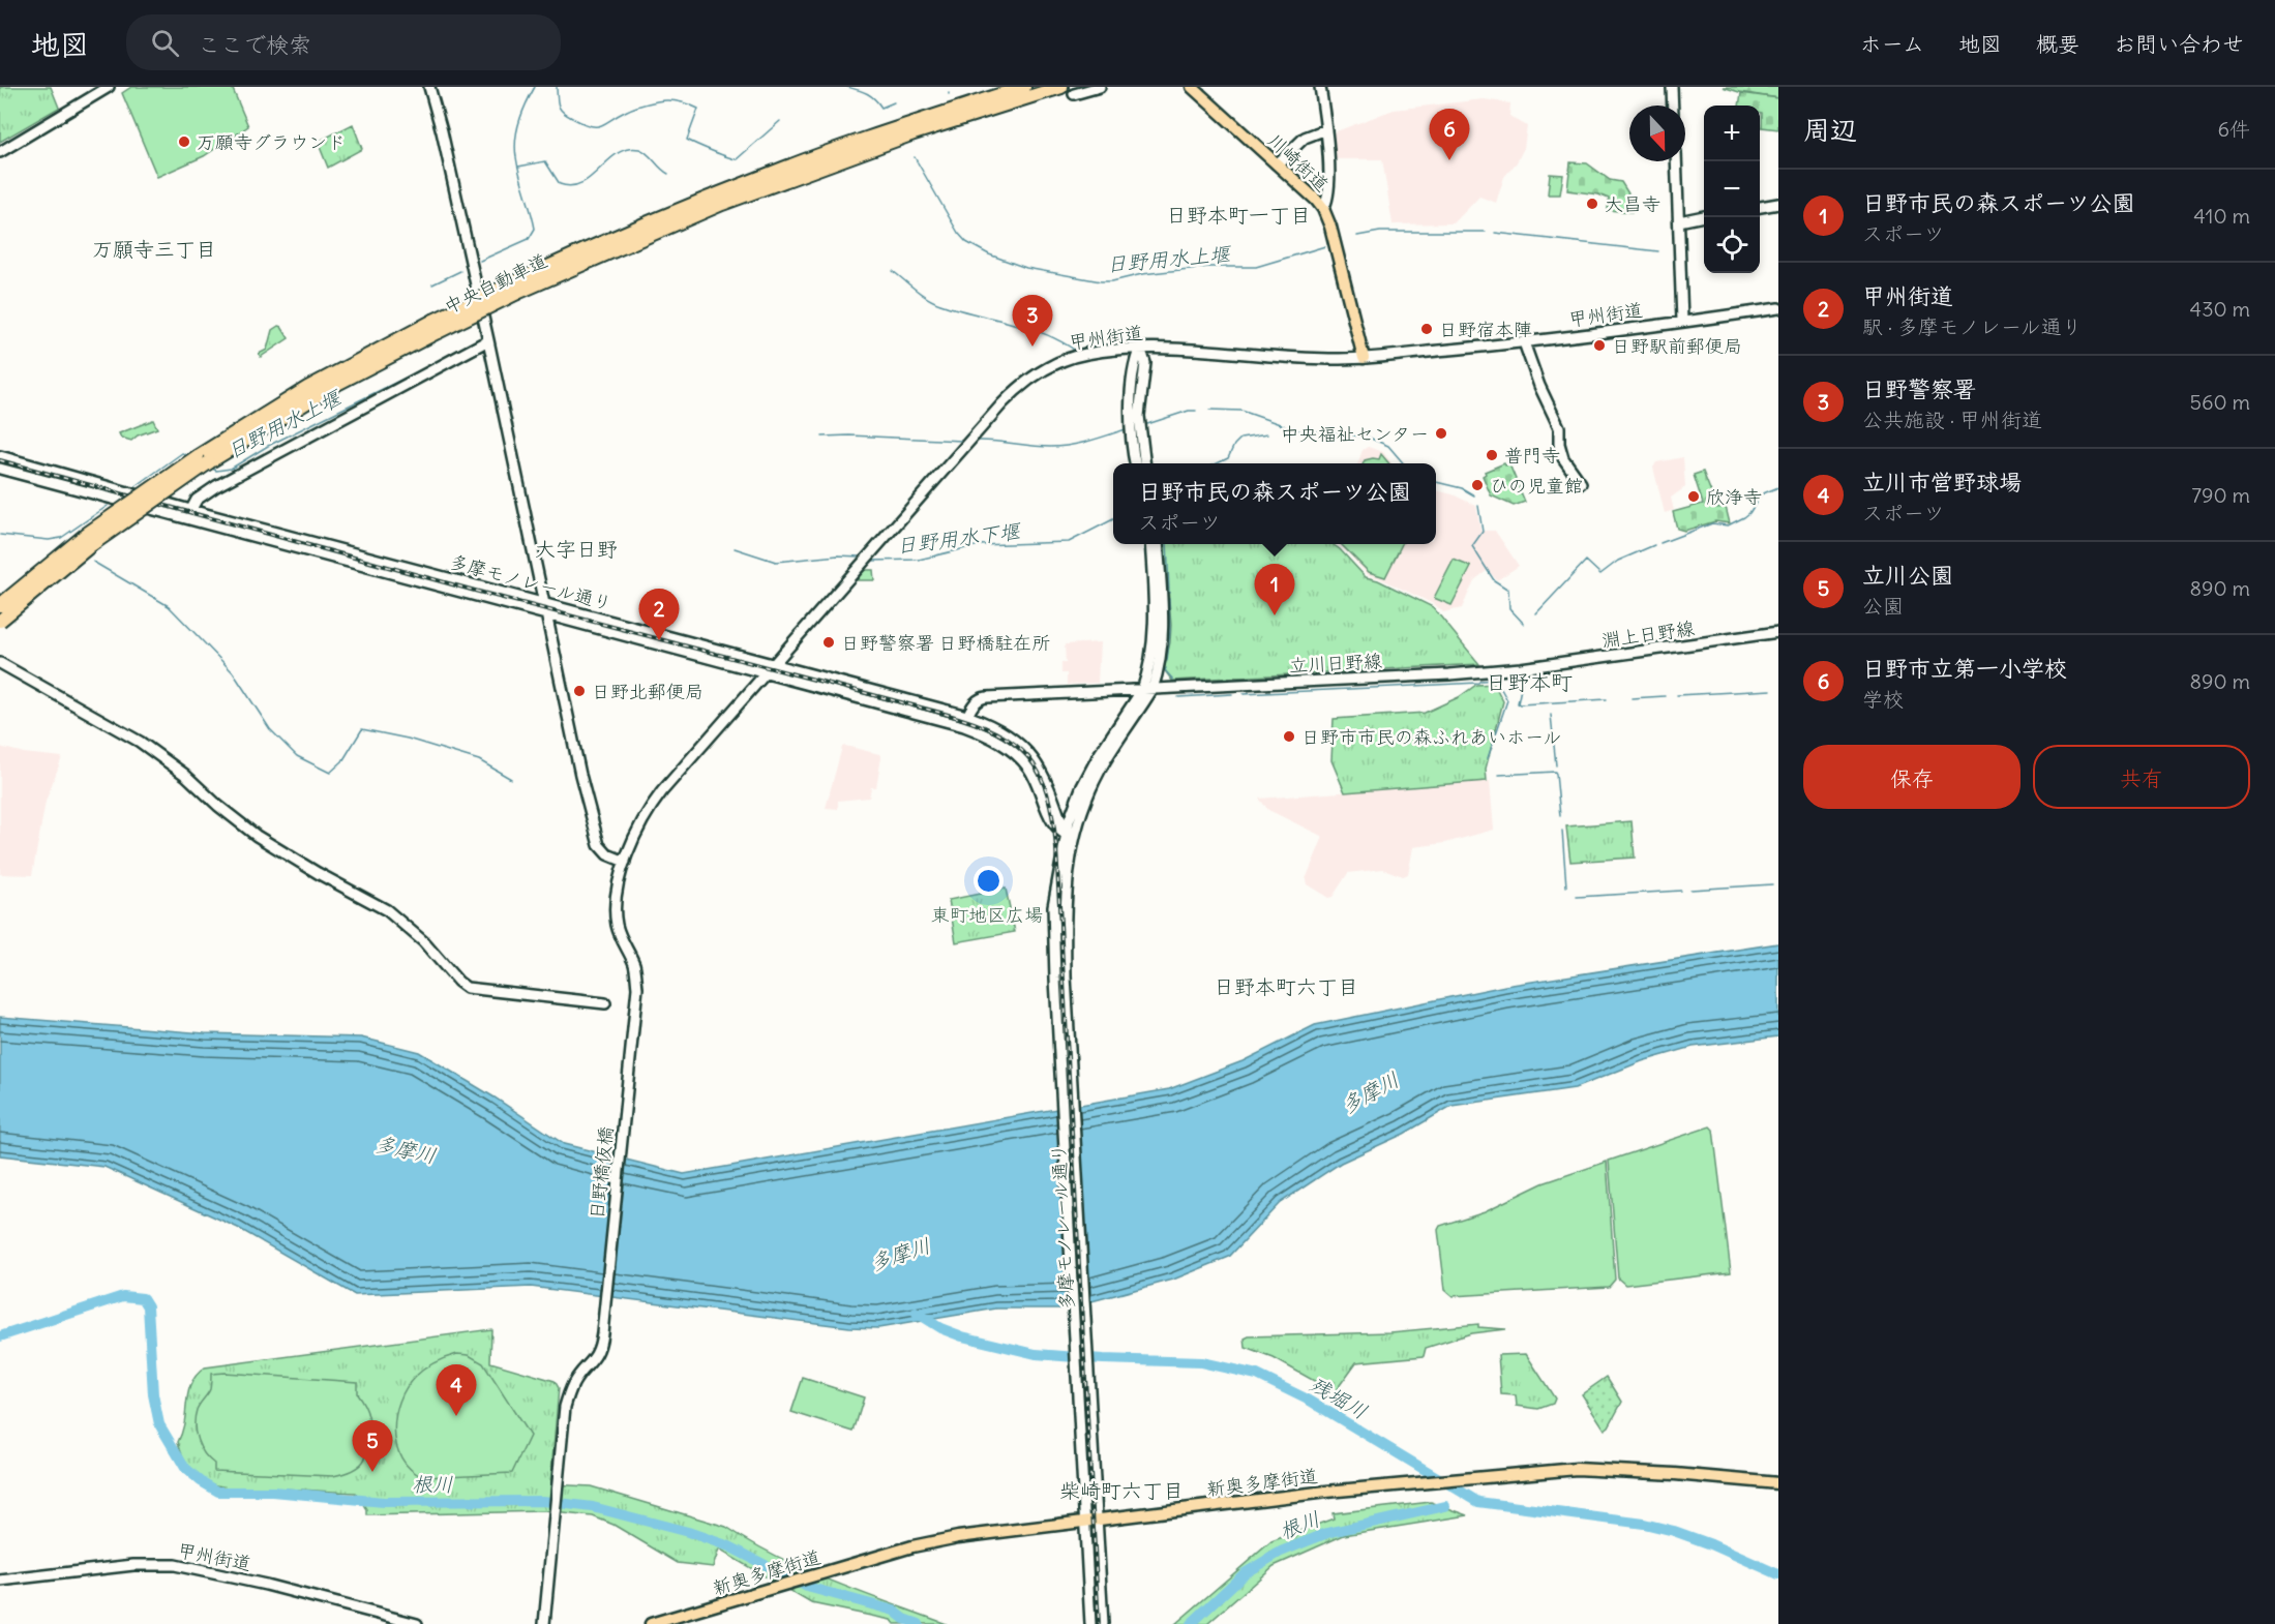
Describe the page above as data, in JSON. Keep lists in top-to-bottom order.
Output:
{
  "streets": {
    "highway": ["中央自動車道"],
    "main road": [
      "川崎街道",
      "甲州街道",
      "多摩モノレール通り",
      "淵上日野線",
      "立川日野線",
      "日野橋仮橋",
      "新奥多摩街道"
    ]
  },
  "crossings": [
    ["川崎街道", "甲州街道"],
    ["甲州街道", "多摩モノレール通り"],
    ["甲州街道", "日野橋仮橋"],
    ["多摩モノレール通り", "立川日野線"],
    ["多摩モノレール通り", "新奥多摩街道"],
    ["淵上日野線", "立川日野線"]
  ],
  "districts": [
    "日野本町一丁目",
    "万願寺三丁目",
    "大字日野",
    "日野本町",
    "日野本町六丁目",
    "柴崎町六丁目"
  ],
  "water": [
    "日野用水上堰",
    "日野用水下堰",
    "多摩川",
    "残堀川",
    "根川"
  ],
  "parks": ["東町地区広場"],
  "places": [
    "万願寺グラウンド",
    "大昌寺",
    "日野宿本陣",
    "日野駅前郵便局",
    "中央福祉センター",
    "普門寺",
    "ひの児童館",
    "欣浄寺",
    "日野警察署 日野橋駐在所",
    "日野北郵便局",
    "日野市市民の森ふれあいホール"
  ],
  "north": "bottom",
  "page": {
    "header": "地図",
    "search": "ここで検索",
    "nav": [
      "ホーム",
      "地図",
      "概要",
      "お問い合わせ"
    ],
    "heading": ["周辺", "6件"],
    "map_buttons": ["+", "−"],
    "pins": [
      "6",
      "3",
      "1",
      "2",
      "4",
      "5"
    ],
    "list": [
      {
        "mark": "1",
        "name": "日野市民の森スポーツ公園",
        "note": "スポーツ",
        "value": "410 m"
      },
      {
        "mark": "2",
        "name": "甲州街道",
        "note": "駅 · 多摩モノレール通り",
        "value": "430 m"
      },
      {
        "mark": "3",
        "name": "日野警察署",
        "note": "公共施設 · 甲州街道",
        "value": "560 m"
      },
      {
        "mark": "4",
        "name": "立川市営野球場",
        "note": "スポーツ",
        "value": "790 m"
      },
      {
        "mark": "5",
        "name": "立川公園",
        "note": "公園",
        "value": "890 m"
      },
      {
        "mark": "6",
        "name": "日野市立第一小学校",
        "note": "学校",
        "value": "890 m"
      }
    ],
    "popup": ["日野市民の森スポーツ公園", "スポーツ"],
    "buttons": ["保存", "共有"]
  }
}
